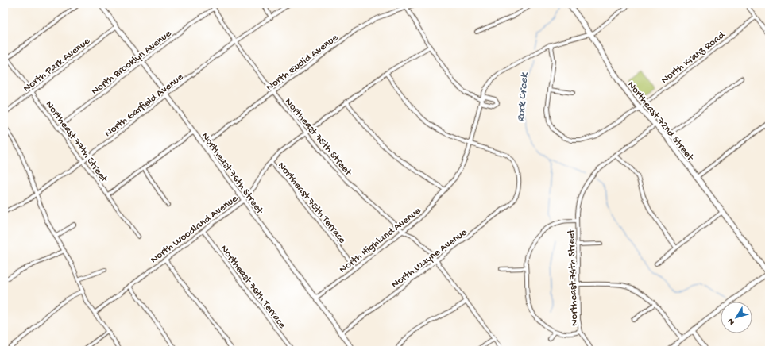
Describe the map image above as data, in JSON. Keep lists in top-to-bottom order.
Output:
{
  "streets": {
    "main road": ["Northeast 72nd Street"],
    "street": [
      "North Kranz Road",
      "North Brooklyn Avenue",
      "North Euclid Avenue",
      "North Park Avenue",
      "North Garfield Avenue",
      "Northeast 75th Street",
      "Northeast 77th Street",
      "Northeast 76th Street",
      "Northeast 75th Terrace",
      "North Woodland Avenue",
      "North Highland Avenue",
      "North Wayne Avenue",
      "Northeast 74th Street",
      "Northeast 76th Terrace"
    ]
  },
  "crossings": [
    ["North Kranz Road", "Northeast 72nd Street"],
    ["North Kranz Road", "North Highland Avenue"],
    ["North Brooklyn Avenue", "Northeast 75th Street"],
    ["North Brooklyn Avenue", "Northeast 77th Street"],
    ["North Brooklyn Avenue", "Northeast 76th Street"],
    ["North Euclid Avenue", "Northeast 75th Street"],
    ["North Euclid Avenue", "Northeast 76th Street"],
    ["North Park Avenue", "Northeast 77th Street"],
    ["North Park Avenue", "Northeast 76th Street"],
    ["North Garfield Avenue", "Northeast 75th Street"],
    ["North Garfield Avenue", "Northeast 77th Street"],
    ["North Garfield Avenue", "Northeast 76th Street"],
    ["Northeast 72nd Street", "North Highland Avenue"],
    ["Northeast 72nd Street", "Northeast 74th Street"],
    ["Northeast 75th Street", "North Woodland Avenue"],
    ["Northeast 75th Street", "North Highland Avenue"],
    ["Northeast 75th Street", "North Wayne Avenue"],
    ["Northeast 76th Street", "North Woodland Avenue"],
    ["Northeast 76th Street", "North Highland Avenue"],
    ["Northeast 76th Street", "North Wayne Avenue"],
    ["Northeast 75th Terrace", "North Woodland Avenue"],
    ["Northeast 75th Terrace", "North Highland Avenue"],
    ["North Woodland Avenue", "Northeast 76th Terrace"],
    ["North Highland Avenue", "North Wayne Avenue"]
  ],
  "water": ["Rock Creek"],
  "north": "bottom left"
}
